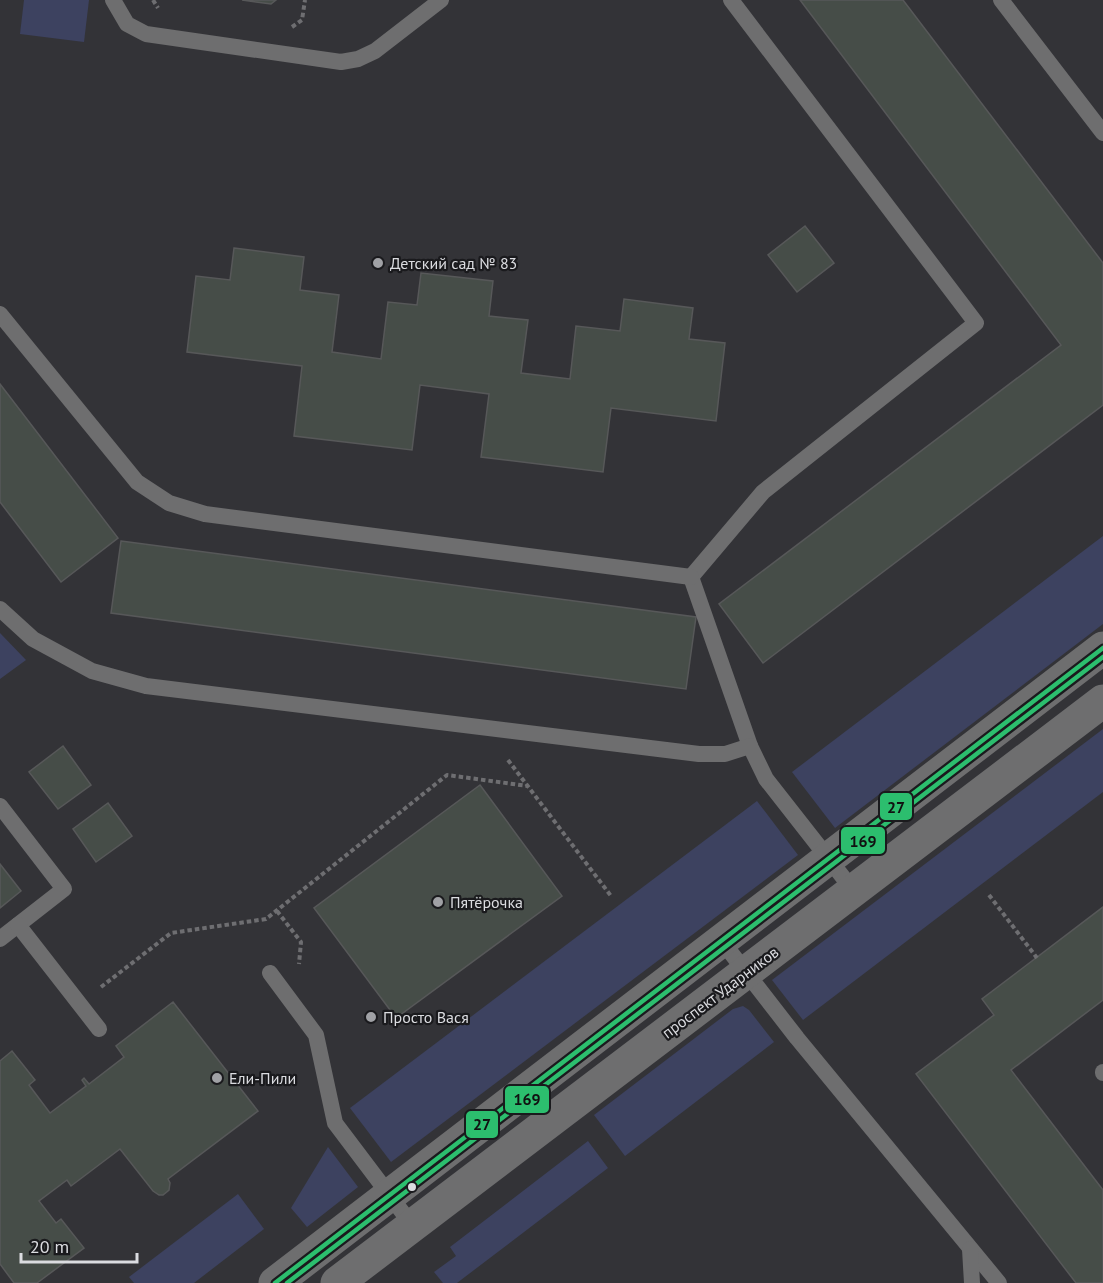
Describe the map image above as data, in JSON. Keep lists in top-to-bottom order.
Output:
{
  "streets": {
    "street": ["проспект Ударников"]
  },
  "places": [
    "Детский сад № 83",
    "Пятёрочка",
    "Просто Вася",
    "Ели-Пили"
  ],
  "lines": ["transit line 27", "transit line 169"],
  "scale_bar": "20 m"
}
